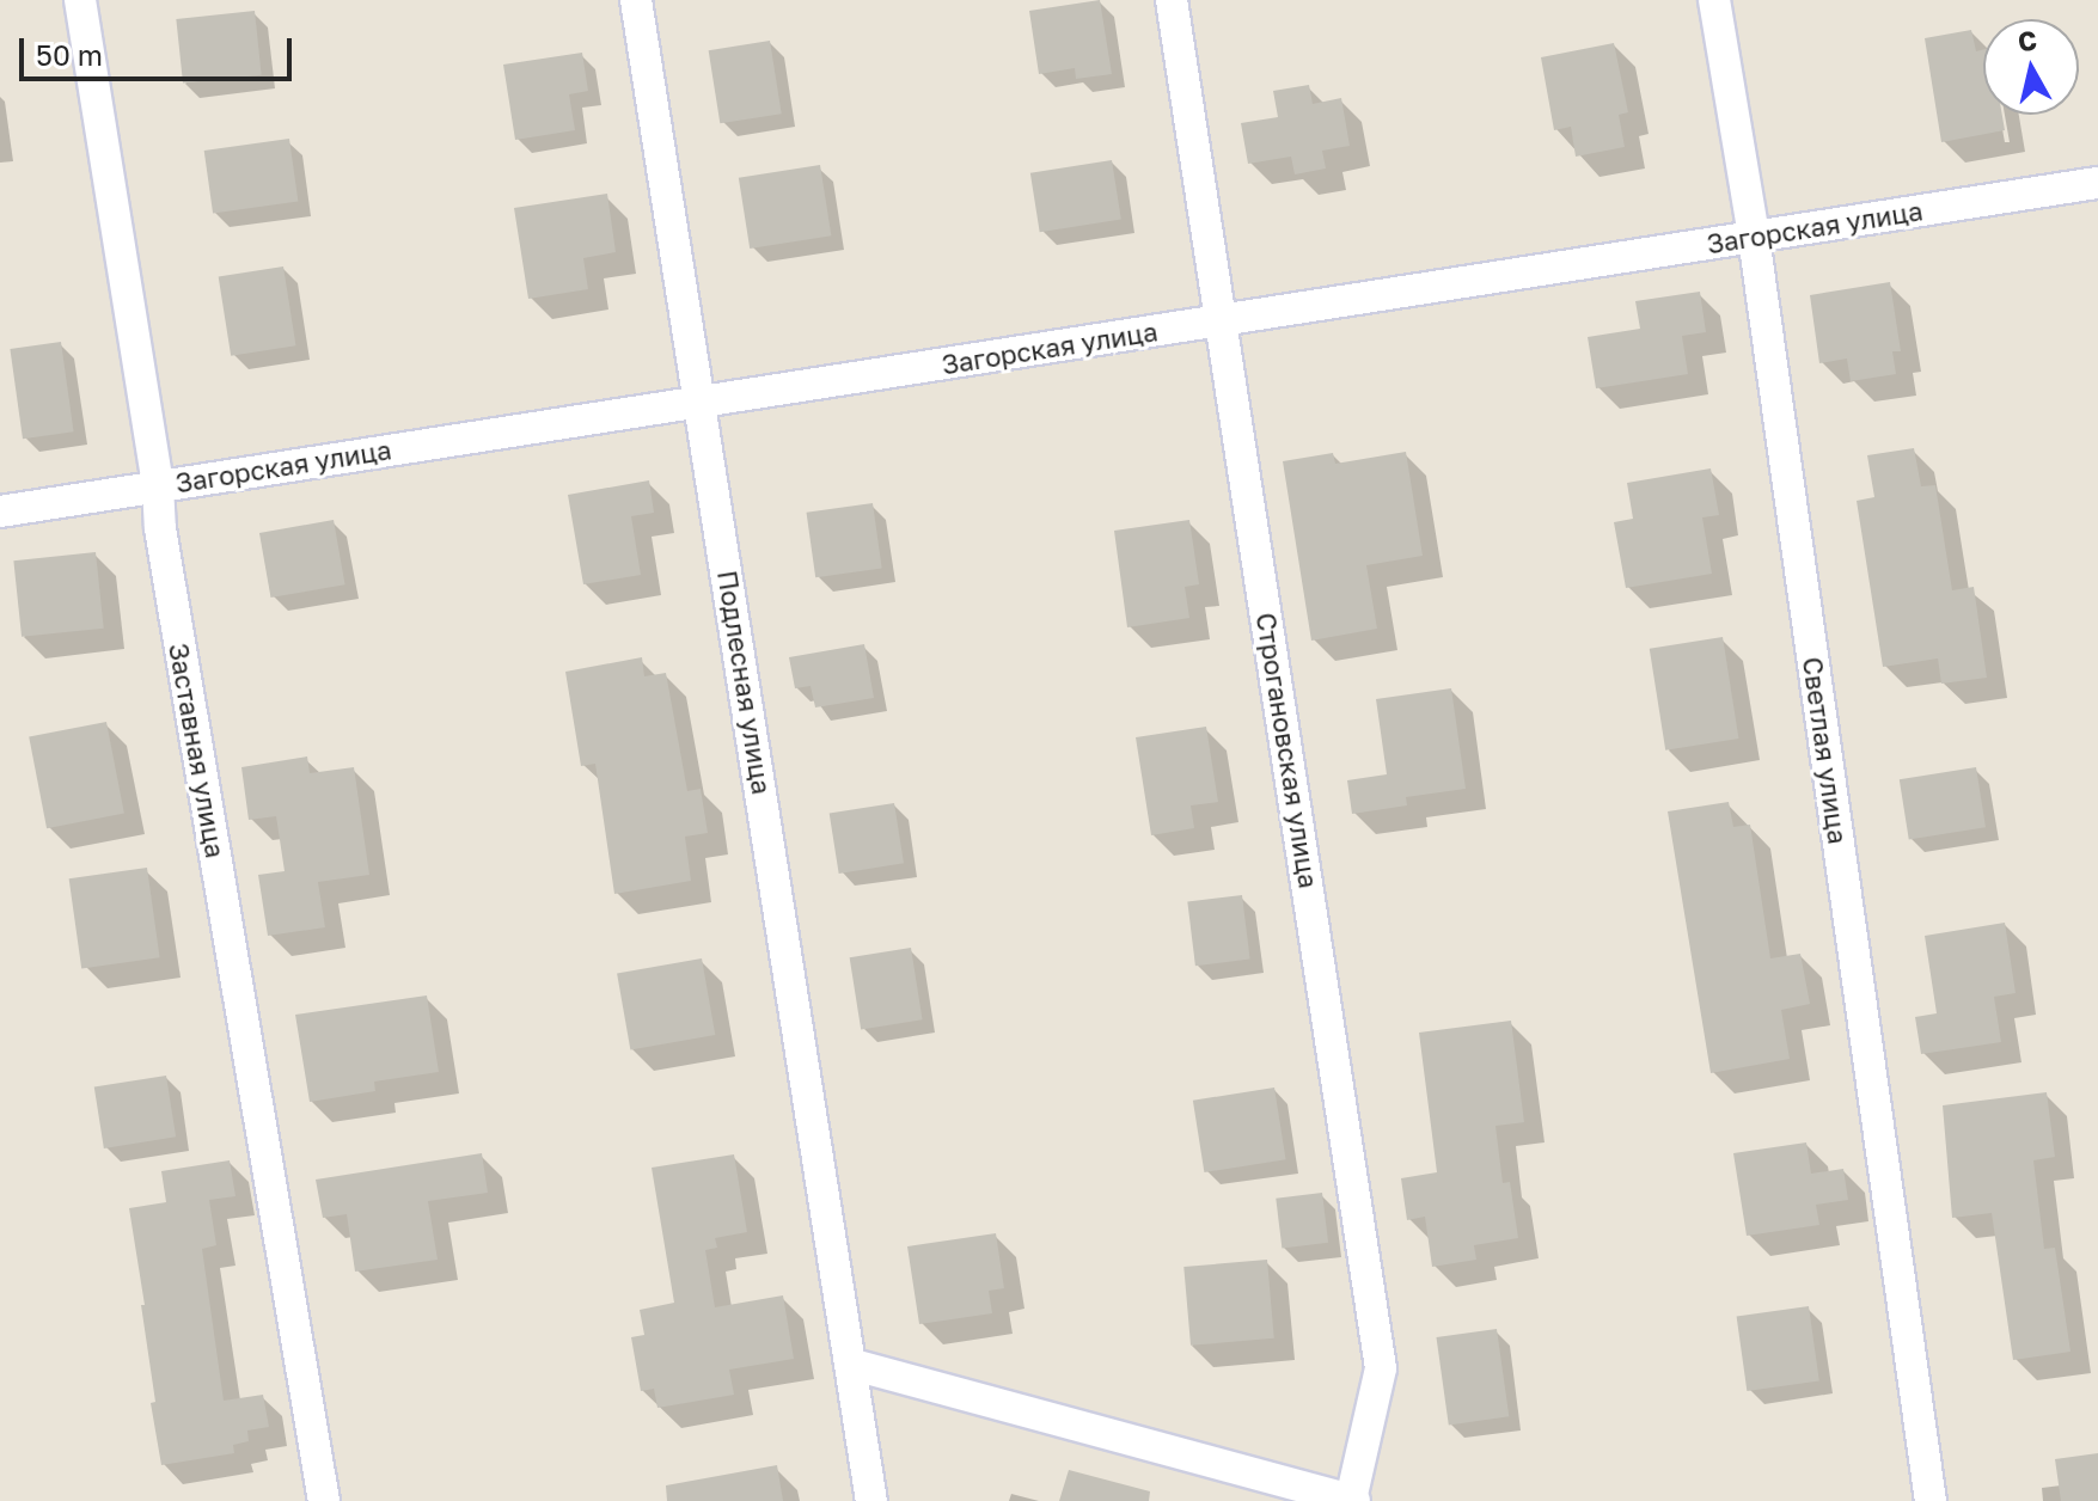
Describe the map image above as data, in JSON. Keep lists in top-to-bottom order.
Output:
{
  "streets": {
    "street": [
      "Загорская улица",
      "Подлесная улица",
      "Заставная улица",
      "Строгановская улица",
      "Светлая улица"
    ]
  },
  "crossings": [
    ["Загорская улица", "Подлесная улица"],
    ["Загорская улица", "Заставная улица"],
    ["Загорская улица", "Строгановская улица"],
    ["Загорская улица", "Светлая улица"]
  ],
  "scale_bar": "50 m",
  "north": "top"
}
